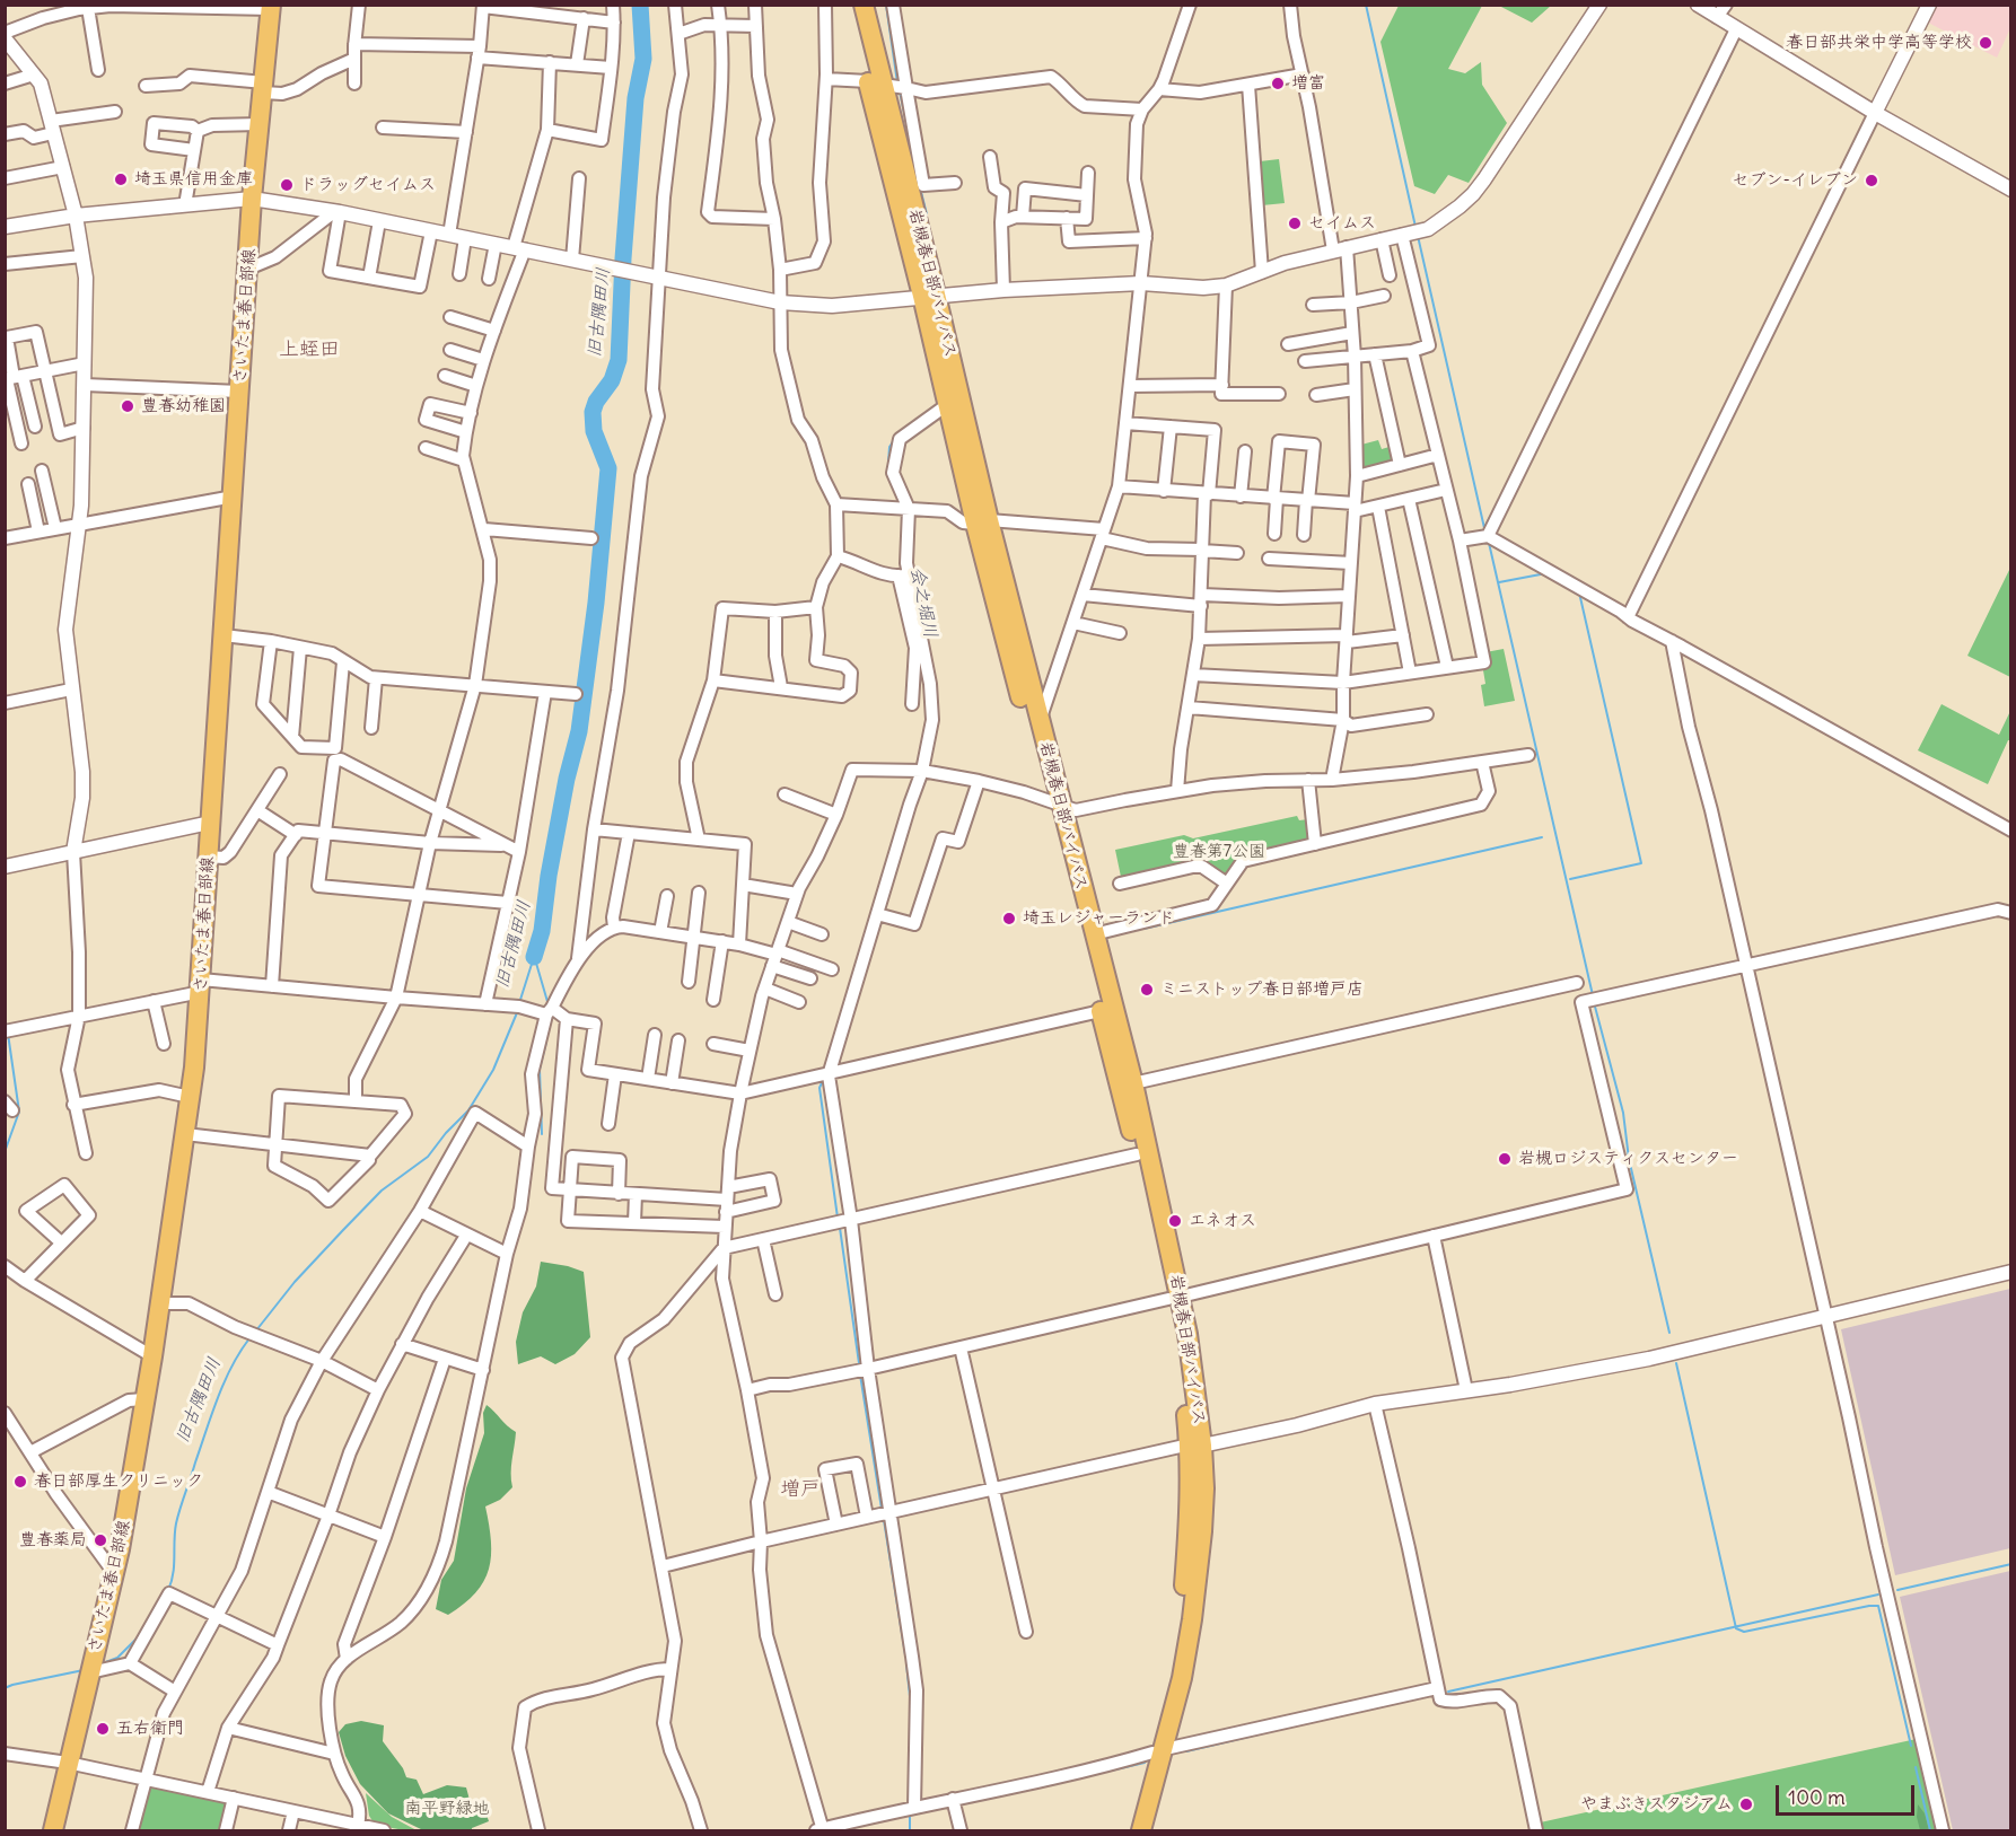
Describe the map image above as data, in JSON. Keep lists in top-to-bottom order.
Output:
{
  "streets": {
    "main road": ["岩槻春日部バイパス", "さいたま春日部線"]
  },
  "districts": ["上蛭田", "増戸"],
  "water": ["旧古隅田川", "会之堀川"],
  "parks": ["豊春第7公園", "南平野緑地"],
  "places": [
    "春日部共栄中学高等学校",
    "増富",
    "埼玉県信用金庫",
    "セブン-イレブン",
    "ドラッグセイムス",
    "セイムス",
    "豊春幼稚園",
    "埼玉レジャーランド",
    "ミニストップ春日部増戸店",
    "岩槻ロジスティクスセンター",
    "エネオス",
    "春日部厚生クリニック",
    "豊春薬局",
    "五右衛門",
    "やまぶきスタジアム"
  ],
  "scale_bar": "100 m"
}
